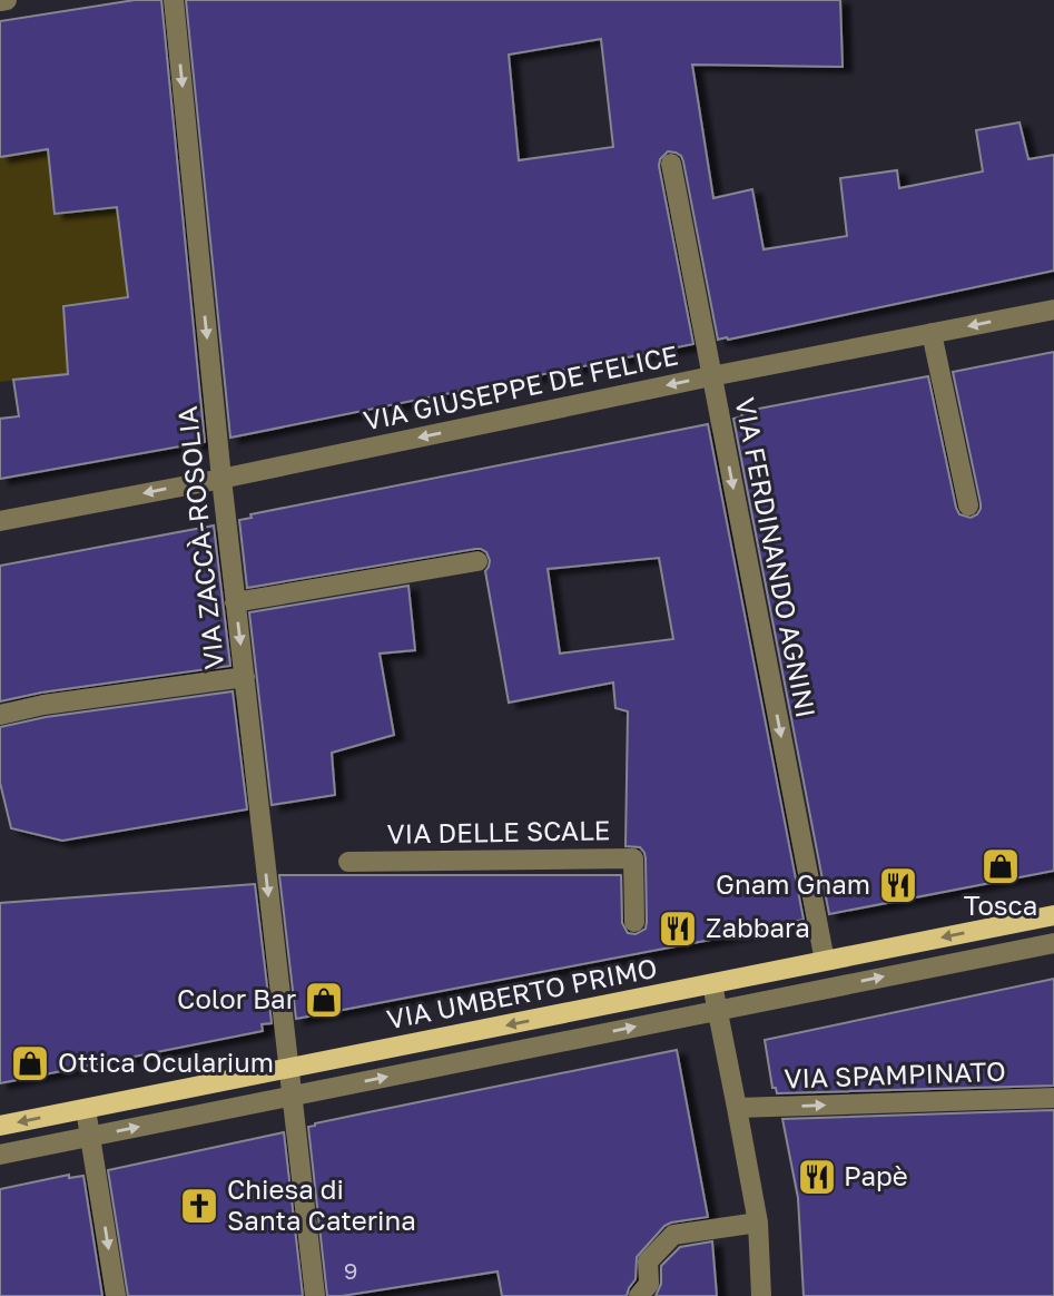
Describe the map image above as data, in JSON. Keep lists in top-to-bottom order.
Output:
{
  "streets": {
    "main road": ["VIA UMBERTO PRIMO"],
    "street": [
      "VIA GIUSEPPE DE FELICE",
      "VIA ZACCÀ-ROSOLIA",
      "VIA FERDINANDO AGNINI",
      "VIA DELLE SCALE",
      "VIA SPAMPINATO"
    ]
  },
  "crossings": [
    ["VIA GIUSEPPE DE FELICE", "VIA ZACCÀ-ROSOLIA"],
    ["VIA GIUSEPPE DE FELICE", "VIA FERDINANDO AGNINI"],
    ["VIA ZACCÀ-ROSOLIA", "VIA UMBERTO PRIMO"],
    ["VIA FERDINANDO AGNINI", "VIA UMBERTO PRIMO"]
  ],
  "one_way": [
    "VIA GIUSEPPE DE FELICE",
    "VIA ZACCÀ-ROSOLIA",
    "VIA FERDINANDO AGNINI",
    "VIA UMBERTO PRIMO"
  ],
  "places": {
    "shop": ["Tosca", "Color Bar", "Ottica Ocularium"],
    "restaurant": ["Gnam Gnam", "Zabbara", "Papè"],
    "church": ["Chiesa di Santa Caterina"]
  },
  "house_numbers": ["9"]
}
